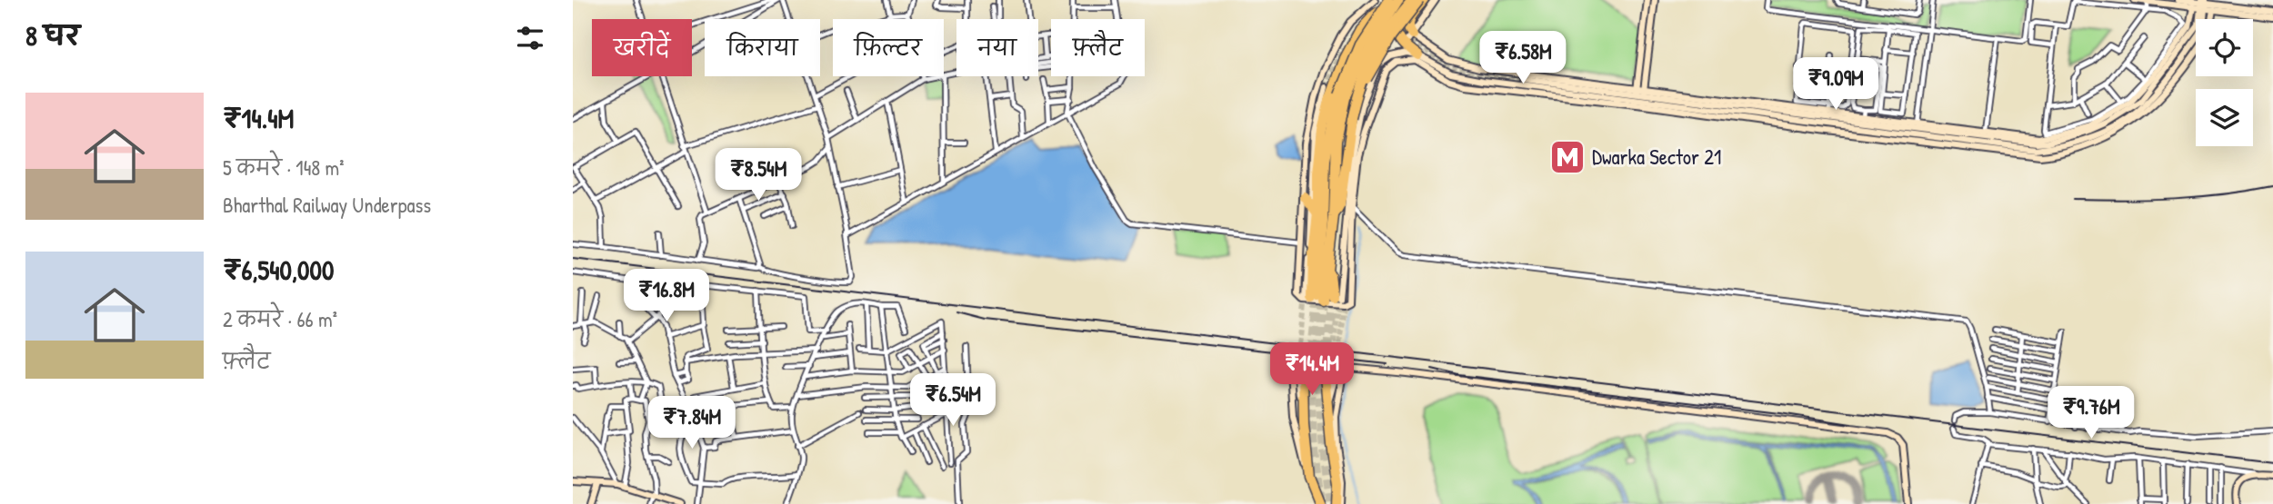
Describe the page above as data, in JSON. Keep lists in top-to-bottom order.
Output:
{
  "places": {
    "metro station": ["Dwarka Sector 21"]
  },
  "page": {
    "heading": "8 घर",
    "chip": [
      "खरीदें",
      "किराया",
      "फ़िल्टर",
      "नया",
      "फ़्लैट"
    ],
    "price": [
      "₹6.58M",
      "₹9.09M",
      "₹8.54M",
      "₹16.8M",
      "₹14.4M",
      "₹6.54M",
      "₹9.76M",
      "₹7.84M"
    ],
    "list": [
      {
        "name": "₹14.4M",
        "note": "5 कमरे · 148 m² · Bharthal Railway Underpass"
      },
      {
        "name": "₹6,540,000",
        "note": "2 कमरे · 66 m² · फ़्लैट"
      }
    ]
  }
}
